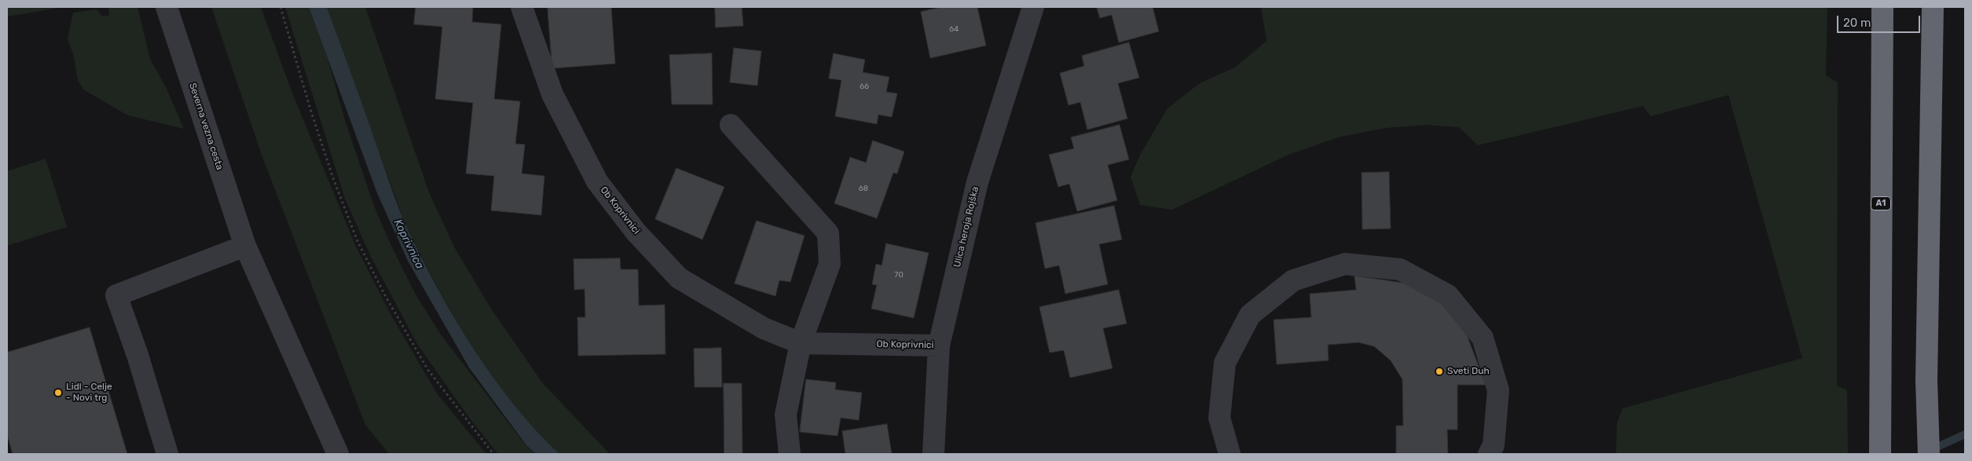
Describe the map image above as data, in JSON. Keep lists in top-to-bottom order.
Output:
{
  "streets": {
    "highway": ["A1"],
    "street": ["Severna vezna cesta", "Ob Koprivnici", "Ulica heroja Rojška"]
  },
  "crossings": [
    ["Ob Koprivnici", "Ulica heroja Rojška"]
  ],
  "water": ["Koprivnica"],
  "places": ["Sveti Duh", "Lidl - Celje - Novi trg"],
  "house_numbers": [
    "64",
    "66",
    "68",
    "70"
  ],
  "scale_bar": "20 m"
}
